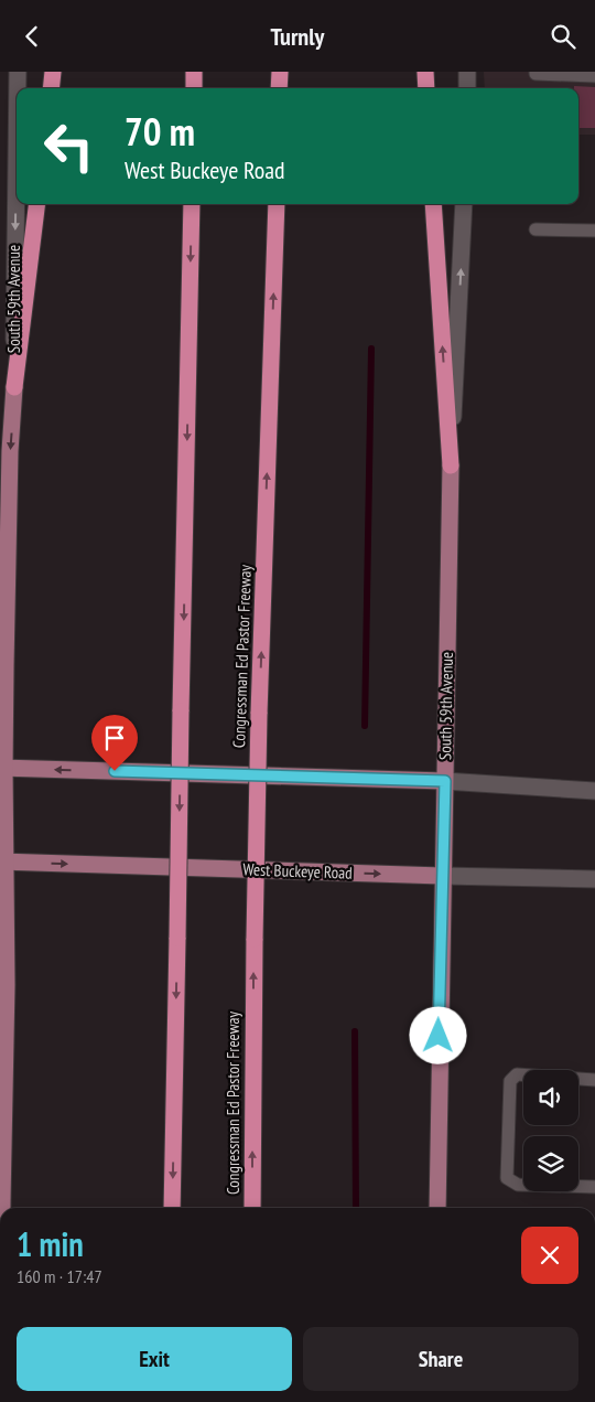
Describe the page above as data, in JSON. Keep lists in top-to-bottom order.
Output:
{
  "streets": {
    "highway": ["Congressman Ed Pastor Freeway"],
    "main road": ["South 59th Avenue", "West Buckeye Road"]
  },
  "crossings": [
    ["South 59th Avenue", "West Buckeye Road"]
  ],
  "page": {
    "header": "Turnly",
    "turn": ["70 m", "West Buckeye Road"],
    "heading": ["1 min", "160 m · 17:47"],
    "buttons": ["Exit", "Share"]
  }
}
